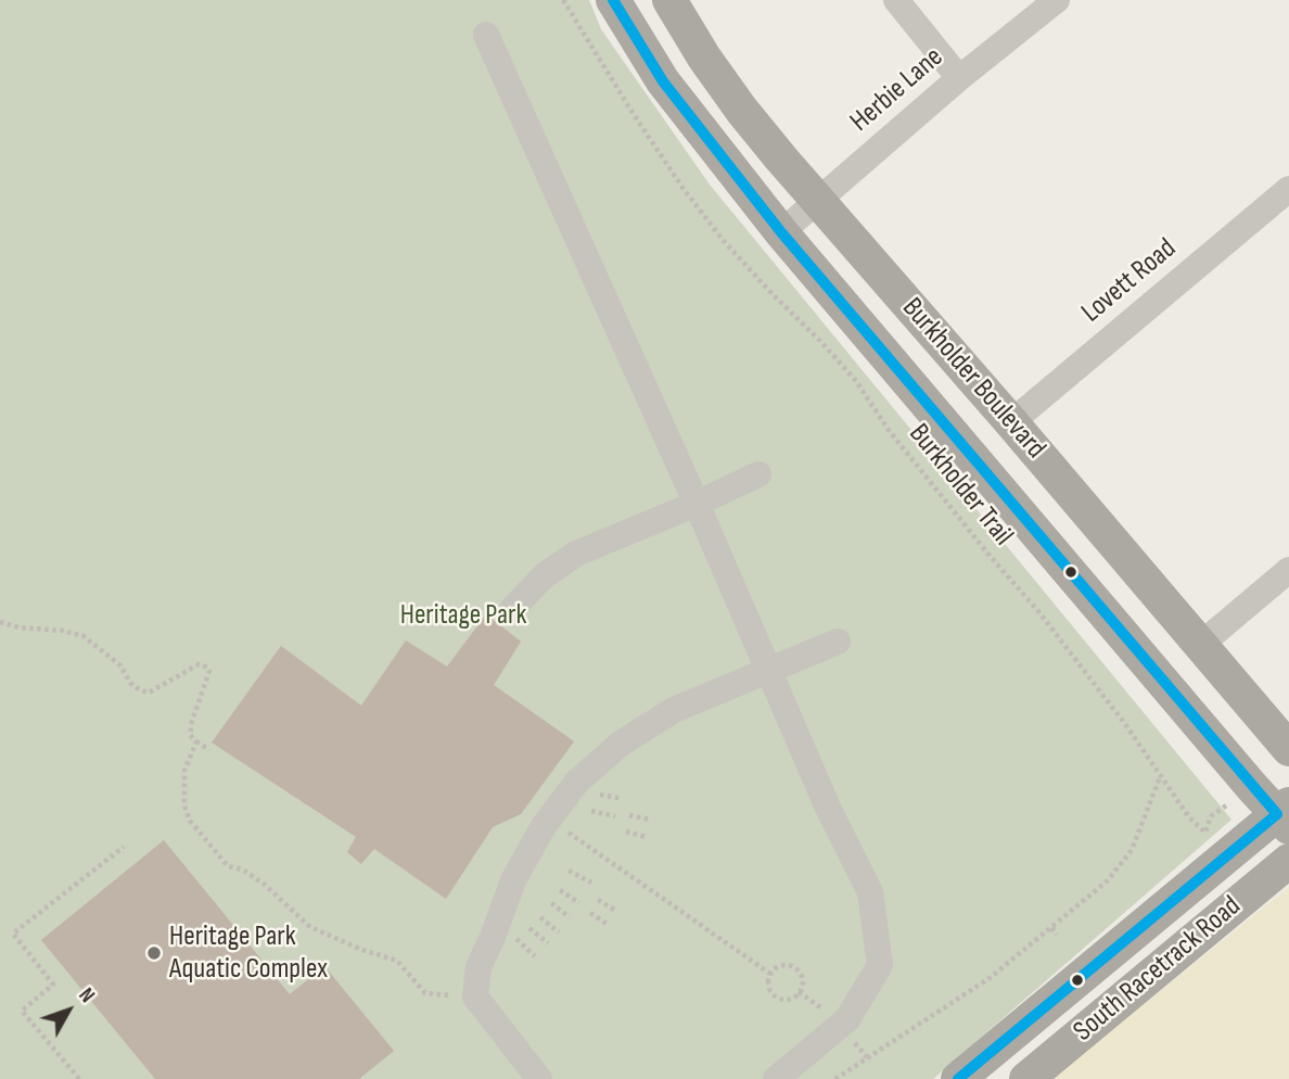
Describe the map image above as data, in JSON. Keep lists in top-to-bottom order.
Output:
{
  "streets": {
    "main road": ["Burkholder Boulevard", "South Racetrack Road"],
    "street": ["Herbie Lane", "Lovett Road"],
    "path": ["Burkholder Trail"]
  },
  "crossings": [
    ["Herbie Lane", "Burkholder Boulevard"],
    ["Lovett Road", "Burkholder Boulevard"],
    ["Burkholder Boulevard", "Burkholder Trail"],
    ["Burkholder Boulevard", "South Racetrack Road"]
  ],
  "parks": ["Heritage Park"],
  "places": ["Heritage Park Aquatic Complex"],
  "north": "top right"
}
